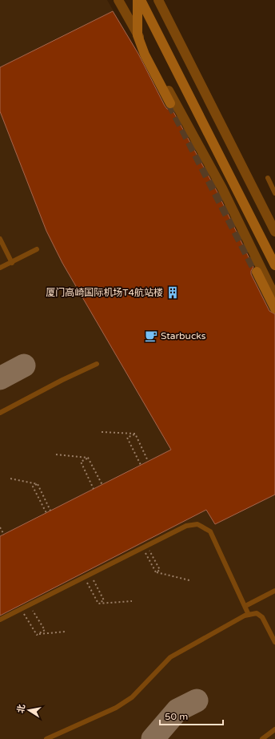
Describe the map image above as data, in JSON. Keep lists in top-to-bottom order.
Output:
{
  "places": {
    "building": ["厦门高崎国际机场T4航站楼"],
    "cafe": ["Starbucks"]
  },
  "scale_bar": "50 m",
  "north": "left"
}
